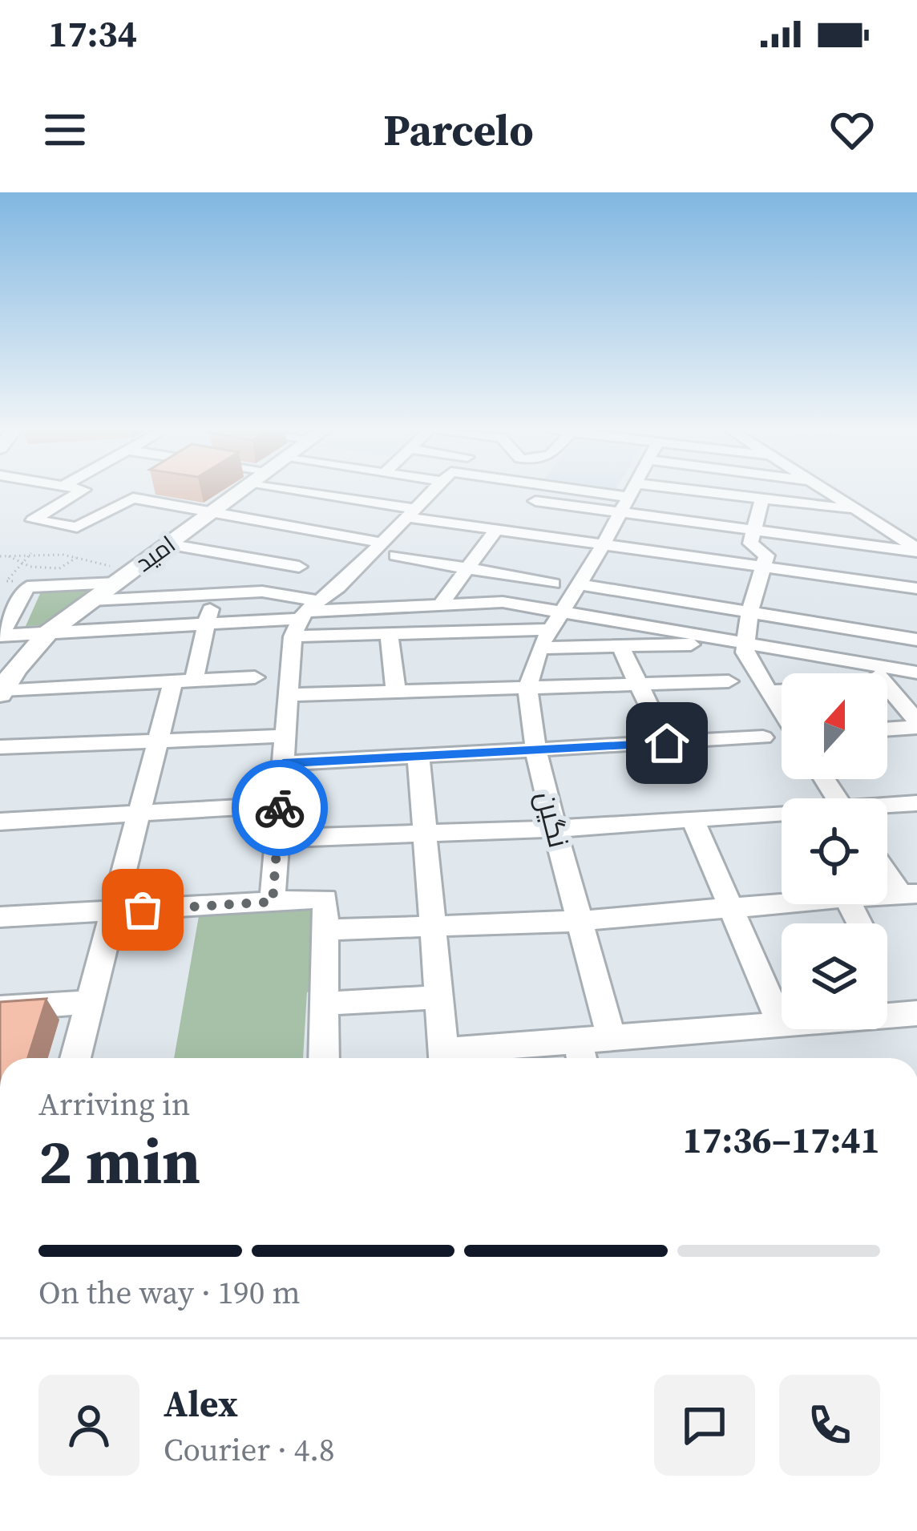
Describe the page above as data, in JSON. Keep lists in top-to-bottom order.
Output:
{
  "streets": {
    "main road": ["امید"],
    "street": ["نگین"]
  },
  "north": "top",
  "page": {
    "status": "17:34",
    "header": "Parcelo",
    "heading": ["2 min", "Arriving in", "17:36–17:41"],
    "panel": ["Alex", "Courier · 4.8"],
    "bar": "On the way · 190 m"
  }
}
